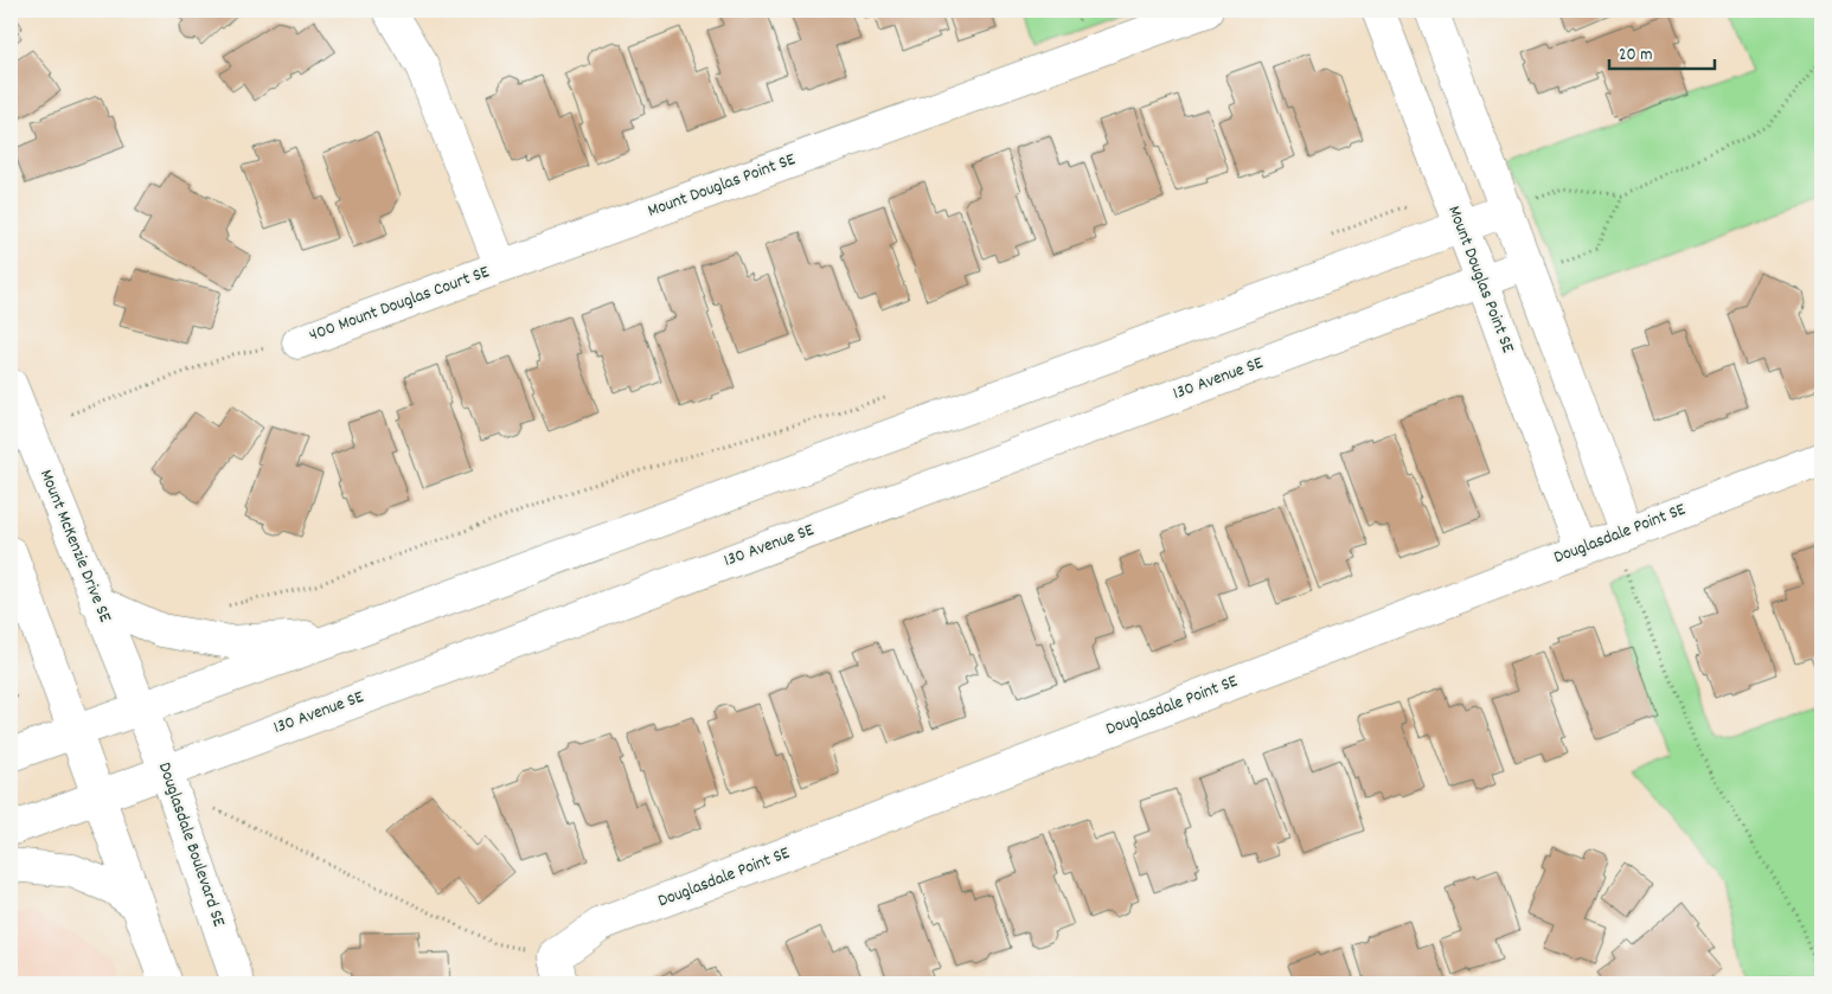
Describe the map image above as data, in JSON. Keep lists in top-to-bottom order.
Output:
{
  "streets": {
    "street": [
      "Mount Douglas Point SE",
      "400 Mount Douglas Court SE",
      "130 Avenue SE",
      "Douglasdale Point SE",
      "Mount McKenzie Drive SE",
      "Douglasdale Boulevard SE"
    ]
  },
  "crossings": [
    ["Mount Douglas Point SE", "400 Mount Douglas Court SE"],
    ["Mount Douglas Point SE", "130 Avenue SE"],
    ["Mount Douglas Point SE", "Douglasdale Point SE"],
    ["130 Avenue SE", "Douglasdale Boulevard SE"],
    ["Mount McKenzie Drive SE", "Douglasdale Boulevard SE"]
  ],
  "scale_bar": "20 m"
}
